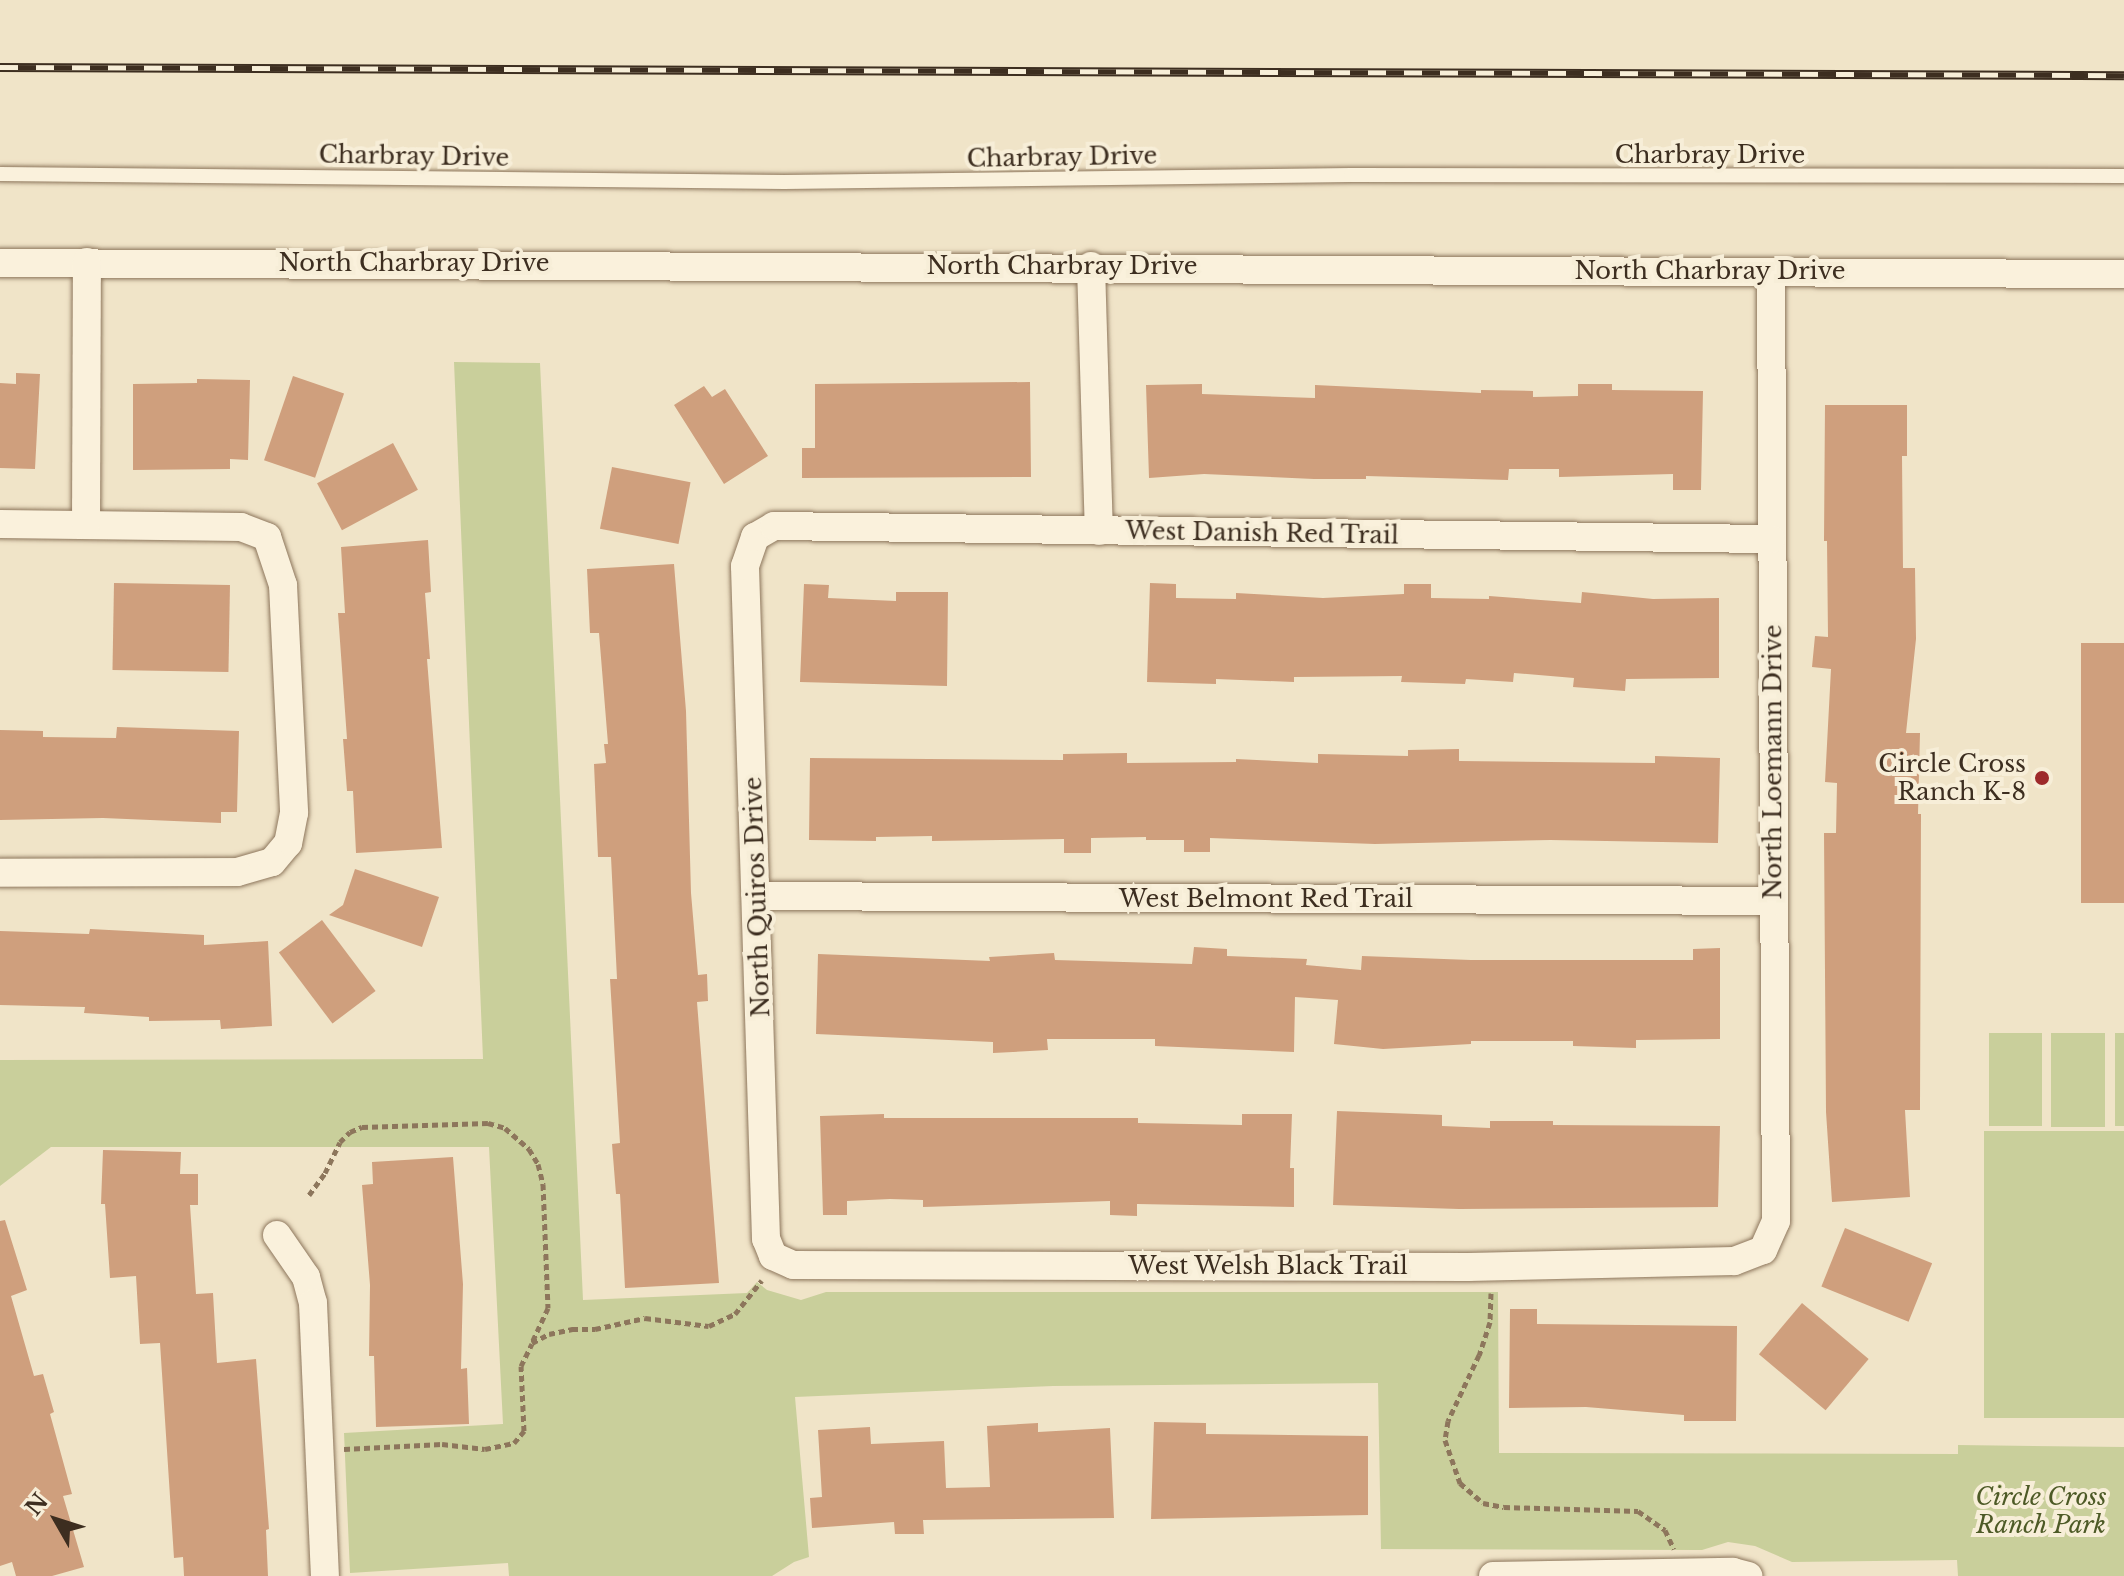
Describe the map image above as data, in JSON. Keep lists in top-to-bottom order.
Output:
{
  "streets": {
    "street": [
      "North Charbray Drive",
      "West Danish Red Trail",
      "North Loemann Drive",
      "North Quiros Drive",
      "West Belmont Red Trail",
      "West Welsh Black Trail"
    ],
    "lane": ["Charbray Drive"]
  },
  "crossings": [
    ["North Charbray Drive", "North Loemann Drive"],
    ["West Danish Red Trail", "North Loemann Drive"],
    ["West Danish Red Trail", "North Quiros Drive"],
    ["North Loemann Drive", "West Belmont Red Trail"],
    ["North Loemann Drive", "West Welsh Black Trail"],
    ["North Quiros Drive", "West Belmont Red Trail"],
    ["North Quiros Drive", "West Welsh Black Trail"]
  ],
  "parks": ["Circle Cross Ranch Park"],
  "places": ["Circle Cross Ranch K-8"],
  "north": "top left"
}
